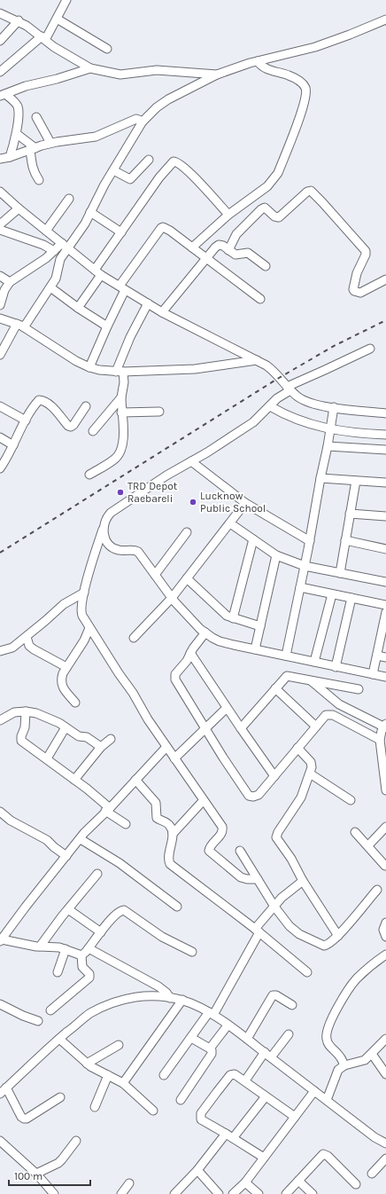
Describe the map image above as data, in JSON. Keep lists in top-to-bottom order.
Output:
{
  "places": ["TRD Depot Raebareli", "Lucknow Public School"],
  "scale_bar": "100 m"
}
